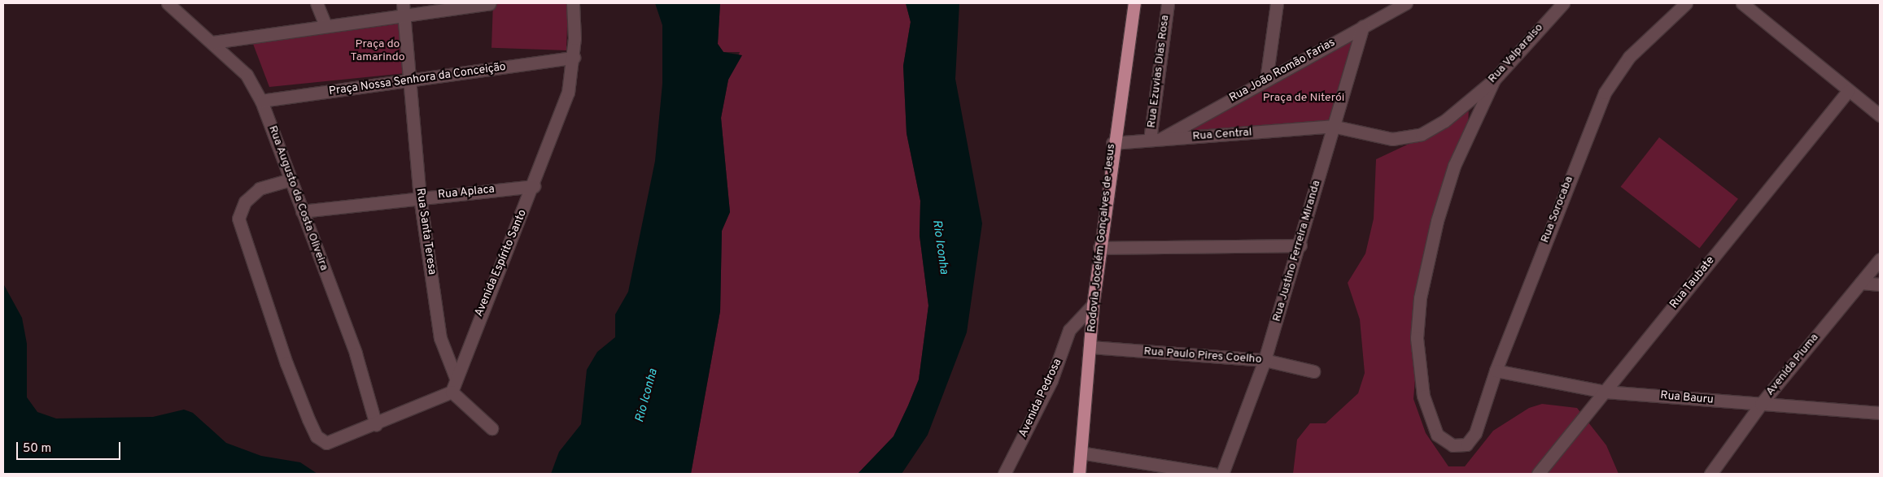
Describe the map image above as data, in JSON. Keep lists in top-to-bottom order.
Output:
{
  "streets": {
    "main road": ["Rodovia Jocelém Gonçalves de Jesus"],
    "street": [
      "Rua Valparaiso",
      "Rua João Romão Farias",
      "Rua Ezuvias Dias Rosa",
      "Praça Nossa Senhora da Conceição",
      "Rua Central",
      "Rua Aplaca",
      "Rua Augusto da Costa Oliveira",
      "Rua Sorocaba",
      "Rua Santa Teresa",
      "Rua Justino Ferreira Miranda",
      "Avenida Espírito Santo",
      "Rua Taubate",
      "Rua Paulo Pires Coelho",
      "Avenida Piuma",
      "Avenida Pedrosa",
      "Rua Bauru"
    ]
  },
  "crossings": [
    ["Rua Valparaiso", "Rua Central"],
    ["Rua Valparaiso", "Rua Sorocaba"],
    ["Rua Valparaiso", "Rua Justino Ferreira Miranda"],
    ["Rua João Romão Farias", "Rua Ezuvias Dias Rosa"],
    ["Rua João Romão Farias", "Rua Central"],
    ["Rua João Romão Farias", "Rua Justino Ferreira Miranda"],
    ["Rua Ezuvias Dias Rosa", "Rua Central"],
    ["Praça Nossa Senhora da Conceição", "Rua Augusto da Costa Oliveira"],
    ["Praça Nossa Senhora da Conceição", "Rua Santa Teresa"],
    ["Praça Nossa Senhora da Conceição", "Avenida Espírito Santo"],
    ["Rua Central", "Rodovia Jocelém Gonçalves de Jesus"],
    ["Rua Central", "Rua Justino Ferreira Miranda"],
    ["Rua Aplaca", "Rua Augusto da Costa Oliveira"],
    ["Rua Aplaca", "Rua Santa Teresa"],
    ["Rua Aplaca", "Avenida Espírito Santo"],
    ["Rua Sorocaba", "Rua Bauru"],
    ["Rua Santa Teresa", "Avenida Espírito Santo"],
    ["Rodovia Jocelém Gonçalves de Jesus", "Rua Paulo Pires Coelho"],
    ["Rodovia Jocelém Gonçalves de Jesus", "Avenida Pedrosa"],
    ["Rua Justino Ferreira Miranda", "Rua Paulo Pires Coelho"],
    ["Rua Taubate", "Rua Bauru"],
    ["Avenida Piuma", "Rua Bauru"]
  ],
  "water": ["Rio Iconha"],
  "parks": ["Praça do Tamarindo", "Praça de Niterói"],
  "scale_bar": "50 m"
}
